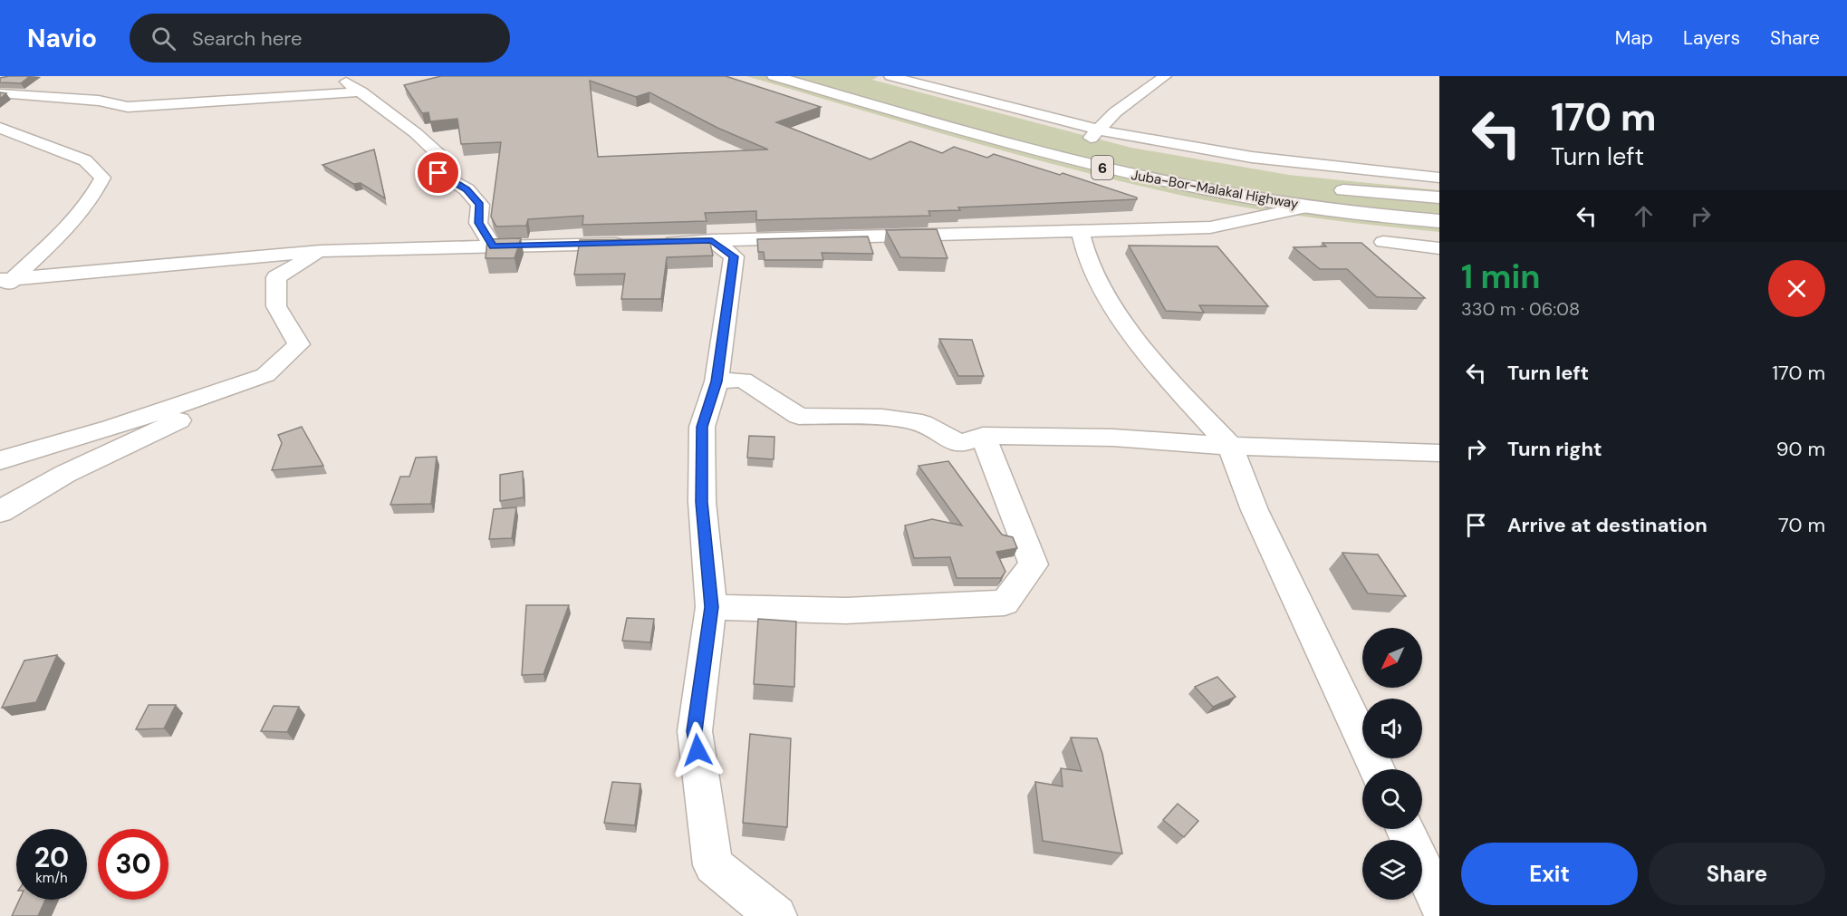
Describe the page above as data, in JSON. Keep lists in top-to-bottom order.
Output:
{
  "streets": {
    "highway": ["6", "Juba-Bor-Malakal Highway"]
  },
  "north": "bottom left",
  "page": {
    "header": "Navio",
    "search": "Search here",
    "nav": ["Map", "Layers", "Share"],
    "turn": ["170 m", "Turn left"],
    "heading": ["1 min", "330 m · 06:08"],
    "list": [
      {
        "name": "Turn left",
        "value": "170 m"
      },
      {
        "name": "Turn right",
        "value": "90 m"
      },
      {
        "name": "Arrive at destination",
        "value": "70 m"
      }
    ],
    "speed": "20 km/h",
    "limit": "30",
    "buttons": ["Exit", "Share"]
  }
}
